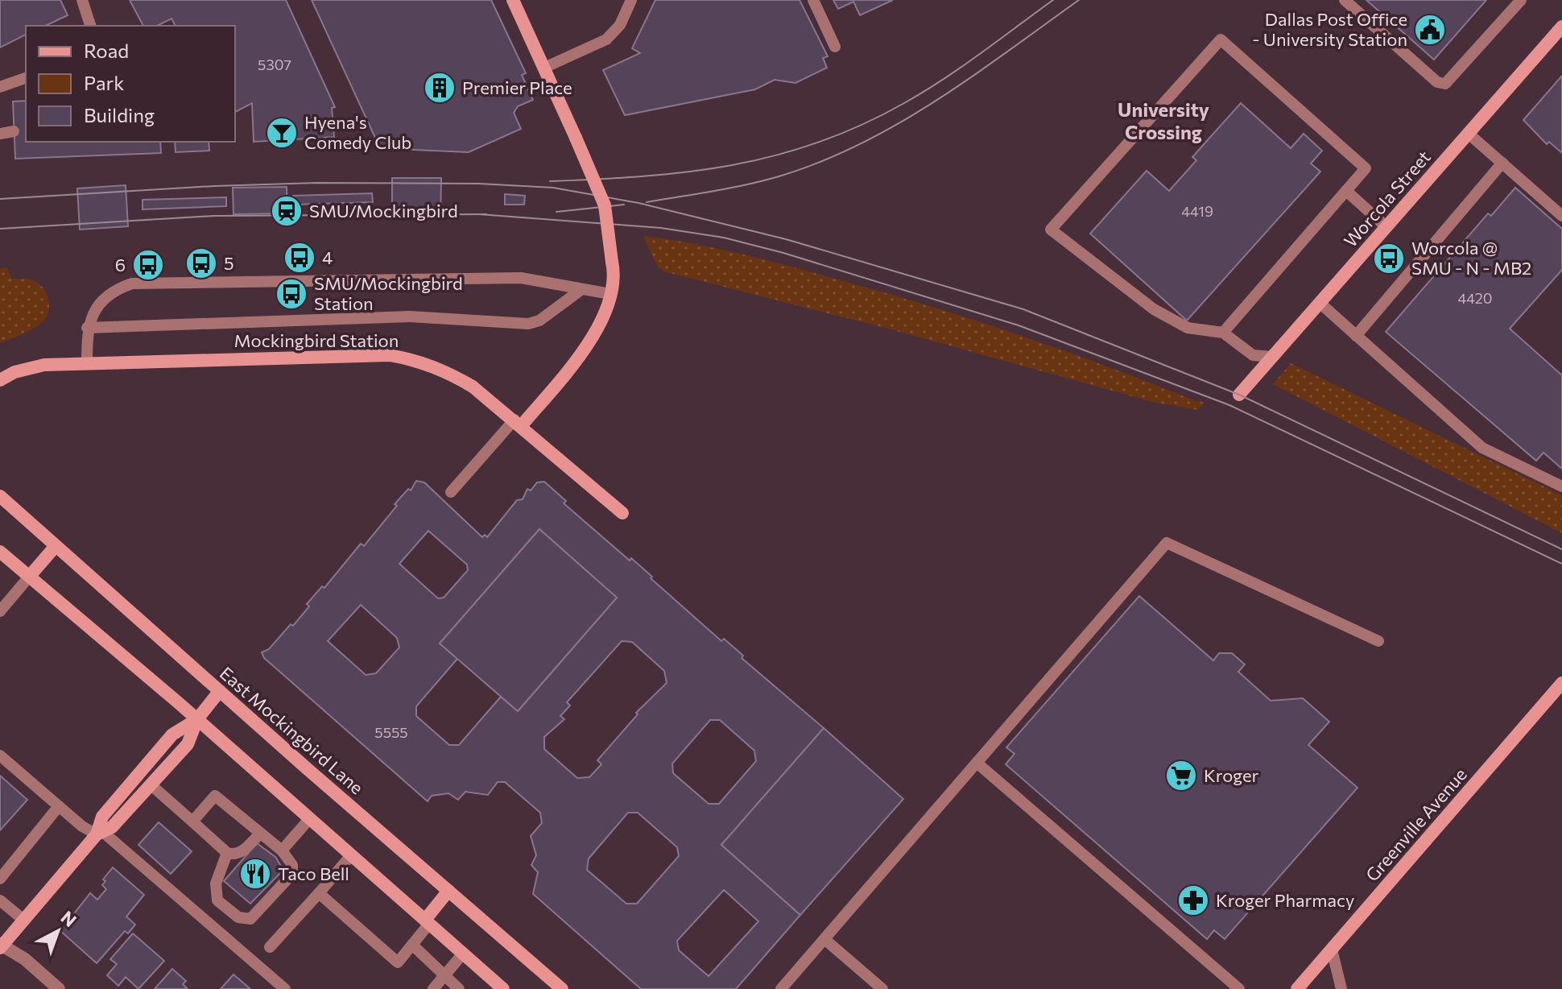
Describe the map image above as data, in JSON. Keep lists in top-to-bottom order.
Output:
{
  "streets": {
    "street": [
      "Worcola Street",
      "Mockingbird Station",
      "East Mockingbird Lane",
      "Greenville Avenue"
    ]
  },
  "districts": ["University Crossing"],
  "places": {
    "public building": ["Dallas Post Office - University Station"],
    "building": ["Premier Place"],
    "bar": ["Hyena's Comedy Club"],
    "station": ["SMU/Mockingbird"],
    "bus stop": [
      "4",
      "Worcola @ SMU - N - MB2",
      "5",
      "6",
      "SMU/Mockingbird Station"
    ],
    "supermarket": ["Kroger"],
    "restaurant": ["Taco Bell"],
    "pharmacy": ["Kroger Pharmacy"]
  },
  "house_numbers": [
    "5307",
    "4419",
    "4420",
    "5555"
  ],
  "legend": ["Road", "Park", "Building"],
  "north": "top right"
}
